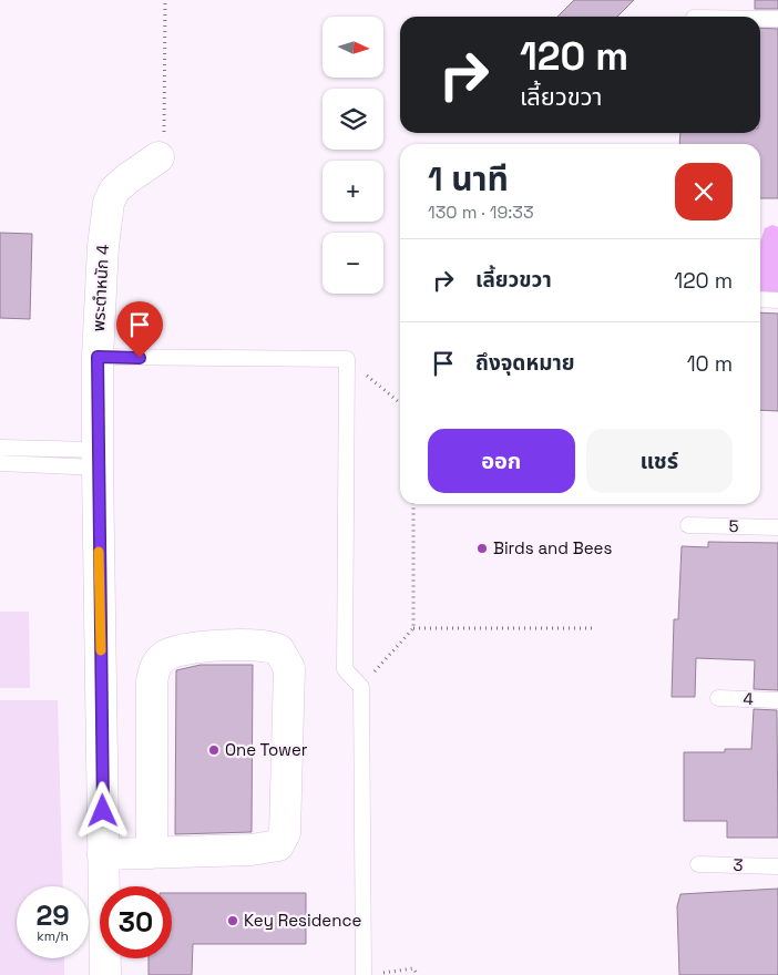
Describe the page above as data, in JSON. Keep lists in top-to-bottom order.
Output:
{
  "streets": {
    "street": ["พระตำหนัก 4"],
    "lane": ["5", "4", "3"]
  },
  "places": ["Birds and Bees", "One Tower", "Key Residence"],
  "north": "right",
  "page": {
    "map_buttons": ["+", "−"],
    "turn": ["120 m", "เลี้ยวขวา"],
    "heading": ["1 นาที", "130 m · 19:33"],
    "list": [
      {
        "name": "เลี้ยวขวา",
        "value": "120 m"
      },
      {
        "name": "ถึงจุดหมาย",
        "value": "10 m"
      }
    ],
    "buttons": ["ออก", "แชร์"],
    "speed": "29 km/h",
    "limit": "30"
  }
}
